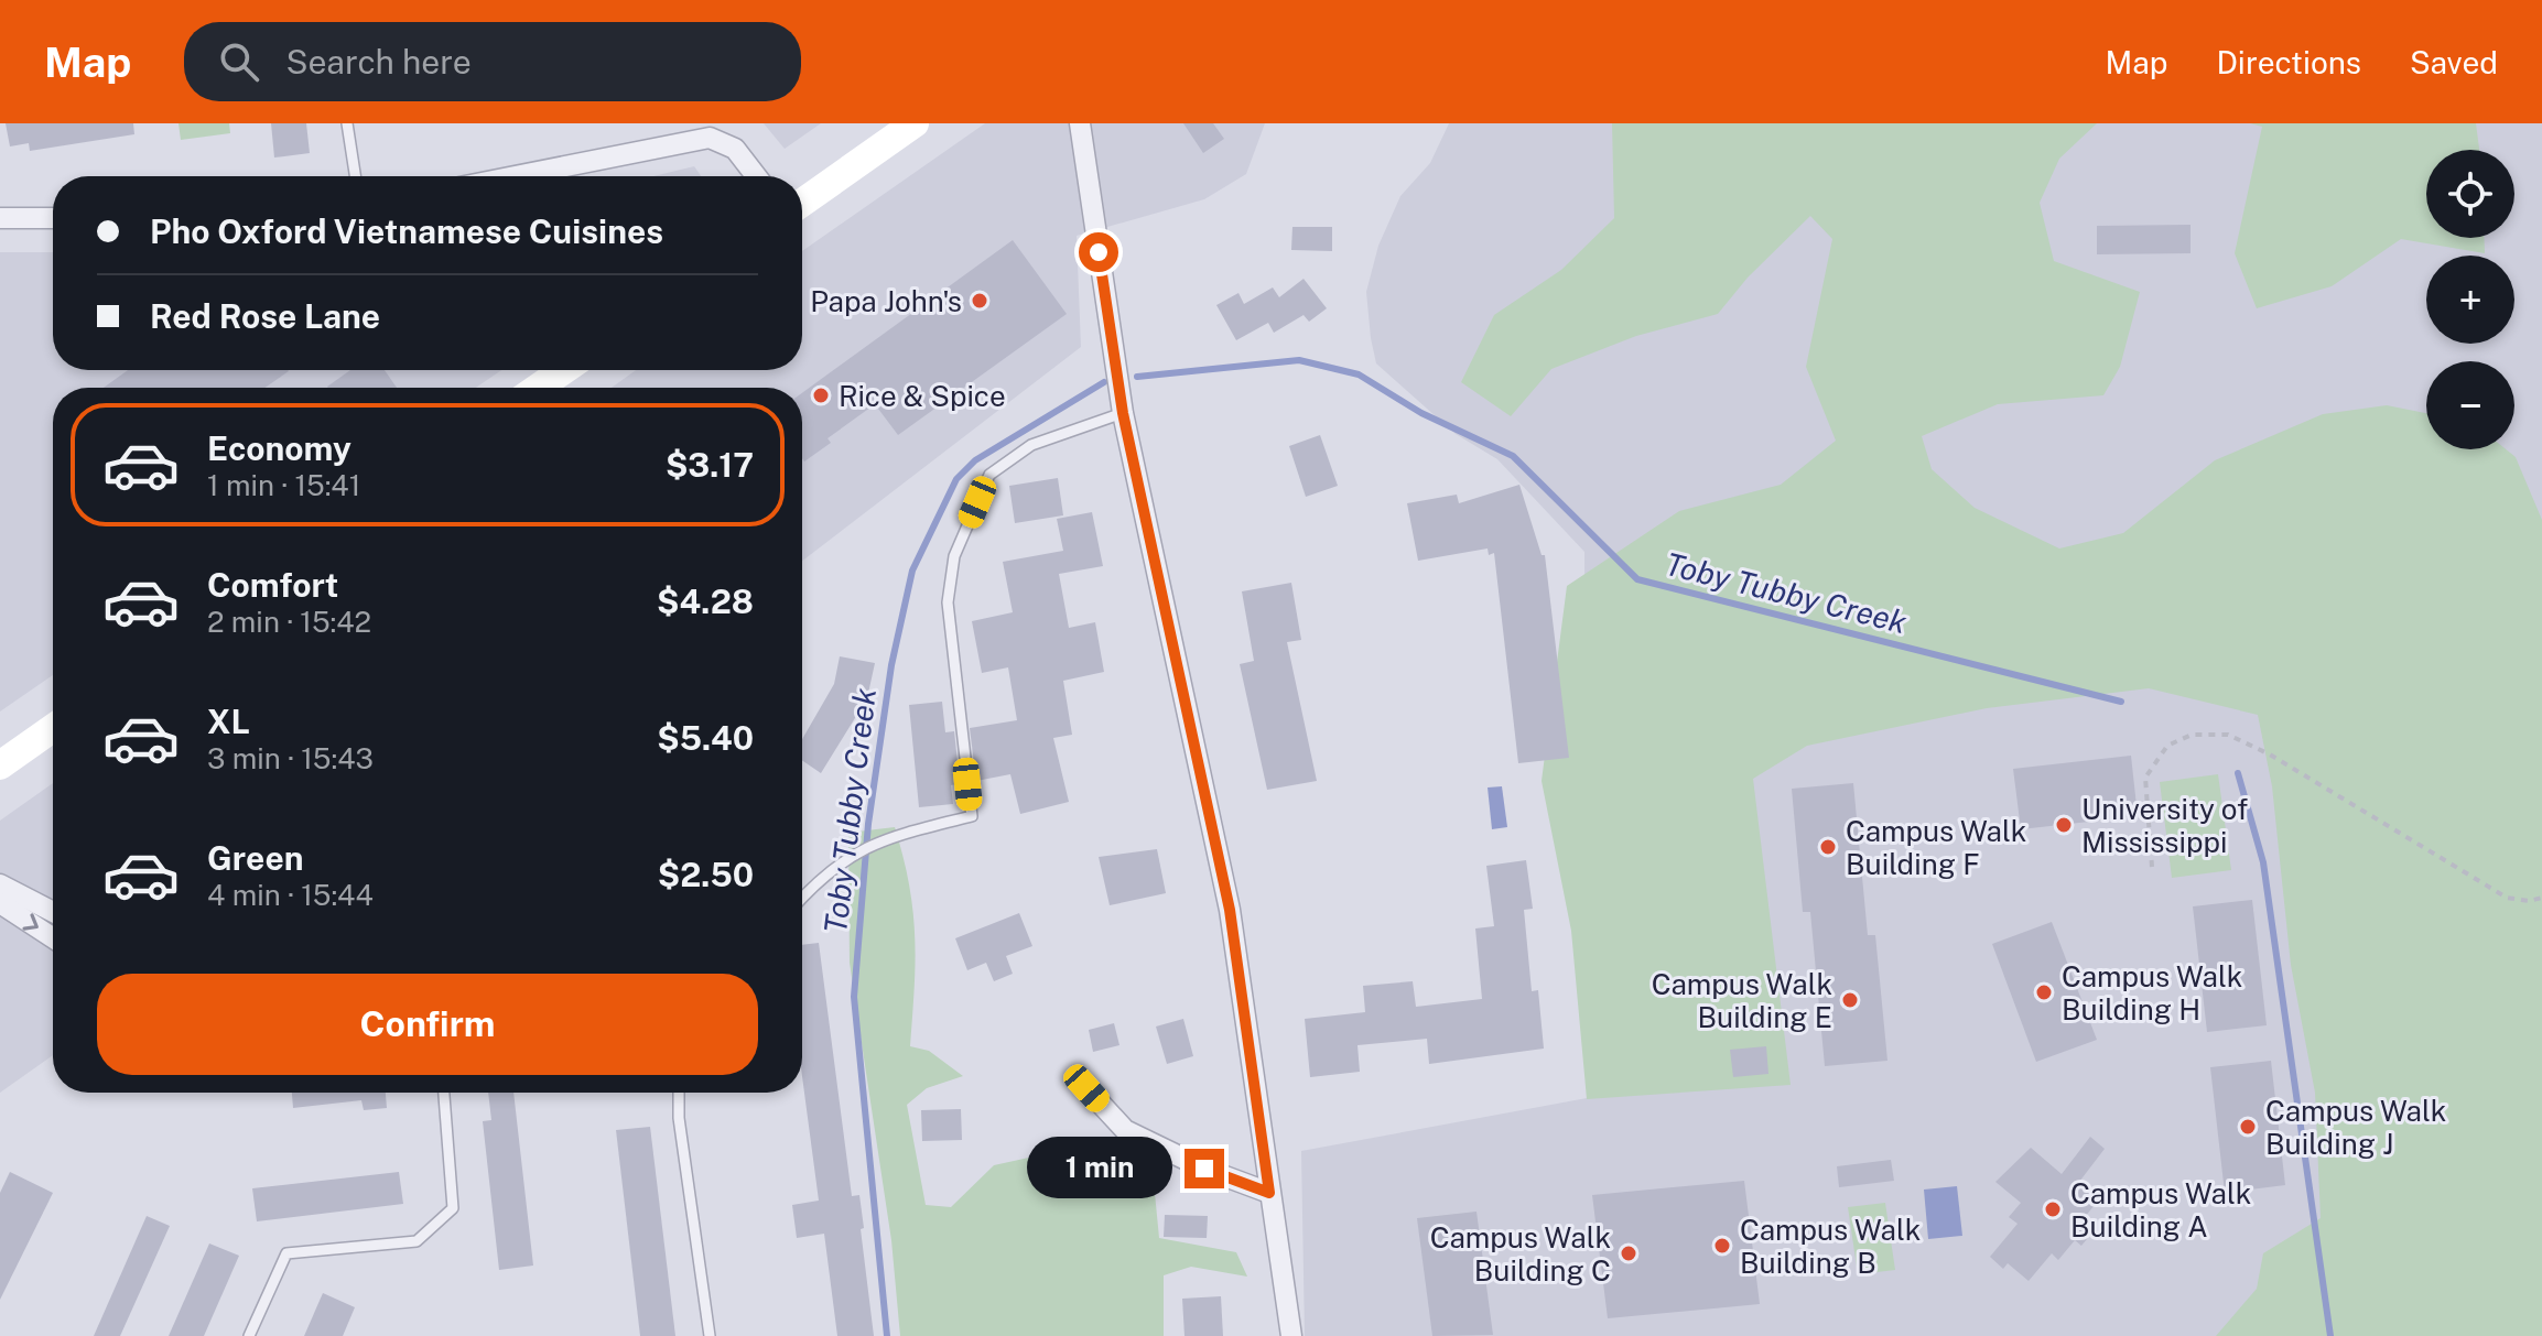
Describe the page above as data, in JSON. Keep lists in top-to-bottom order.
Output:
{
  "water": ["Toby Tubby Creek"],
  "places": [
    "Papa John's",
    "Rice & Spice",
    "University of Mississippi",
    "Campus Walk Building F",
    "Campus Walk Building H",
    "Campus Walk Building E",
    "Campus Walk Building J",
    "Campus Walk Building A",
    "Campus Walk Building B",
    "Campus Walk Building C"
  ],
  "page": {
    "header": "Map",
    "search": "Search here",
    "nav": ["Map", "Directions", "Saved"],
    "map_buttons": ["+", "−"],
    "banner": ["Pho Oxford Vietnamese Cuisines", "Red Rose Lane"],
    "list": [
      {
        "name": "Economy",
        "note": "1 min · 15:41",
        "value": "$3.17"
      },
      {
        "name": "Comfort",
        "note": "2 min · 15:42",
        "value": "$4.28"
      },
      {
        "name": "XL",
        "note": "3 min · 15:43",
        "value": "$5.40"
      },
      {
        "name": "Green",
        "note": "4 min · 15:44",
        "value": "$2.50"
      }
    ],
    "buttons": "Confirm",
    "bubble": "1 min"
  }
}
